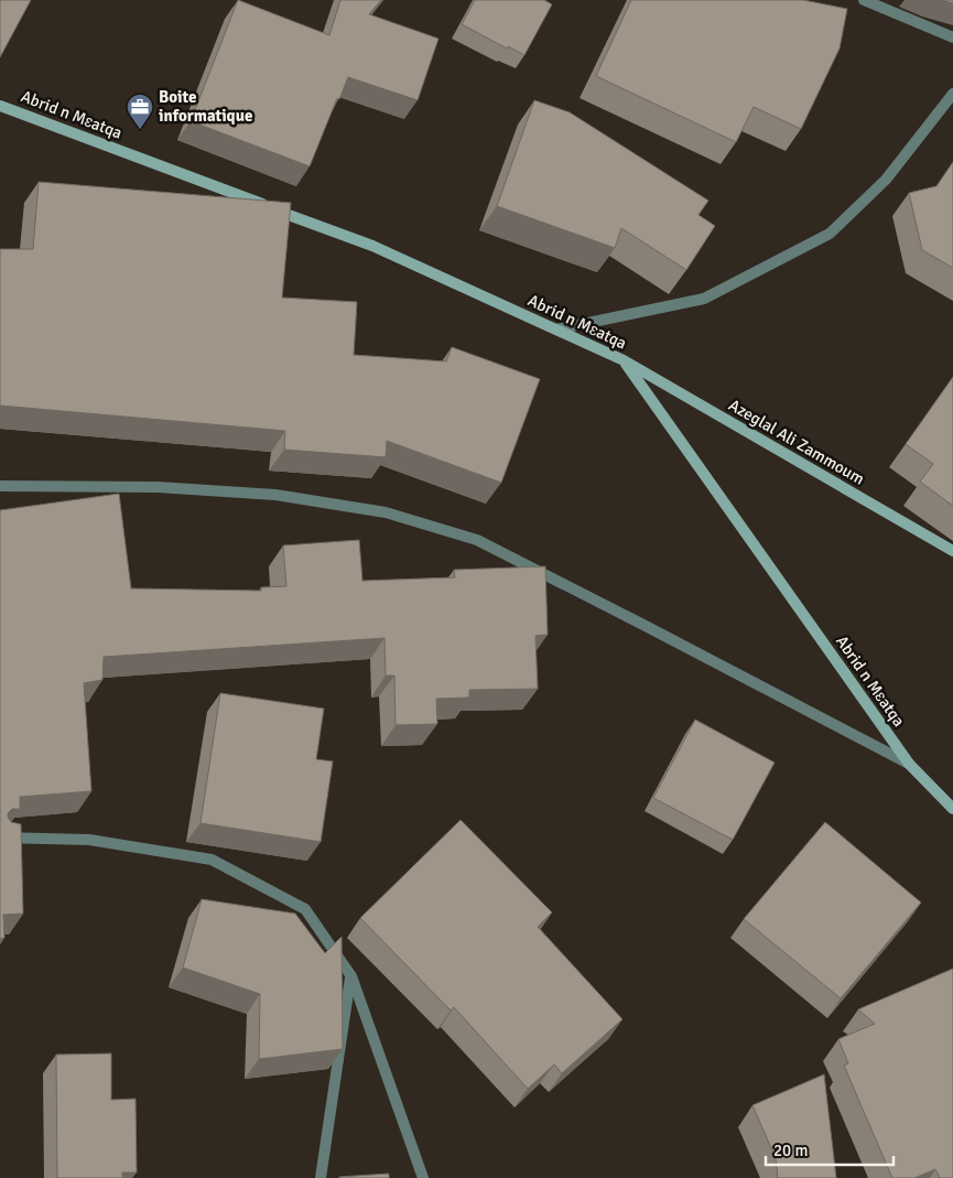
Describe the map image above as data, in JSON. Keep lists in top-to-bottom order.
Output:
{
  "streets": {
    "main road": ["Abrid n Mɛatqa", "Azeglal Ali Zammoum"]
  },
  "crossings": [
    ["Abrid n Mɛatqa", "Azeglal Ali Zammoum"]
  ],
  "places": {
    "office": ["Boite informatique"]
  },
  "scale_bar": "20 m"
}
